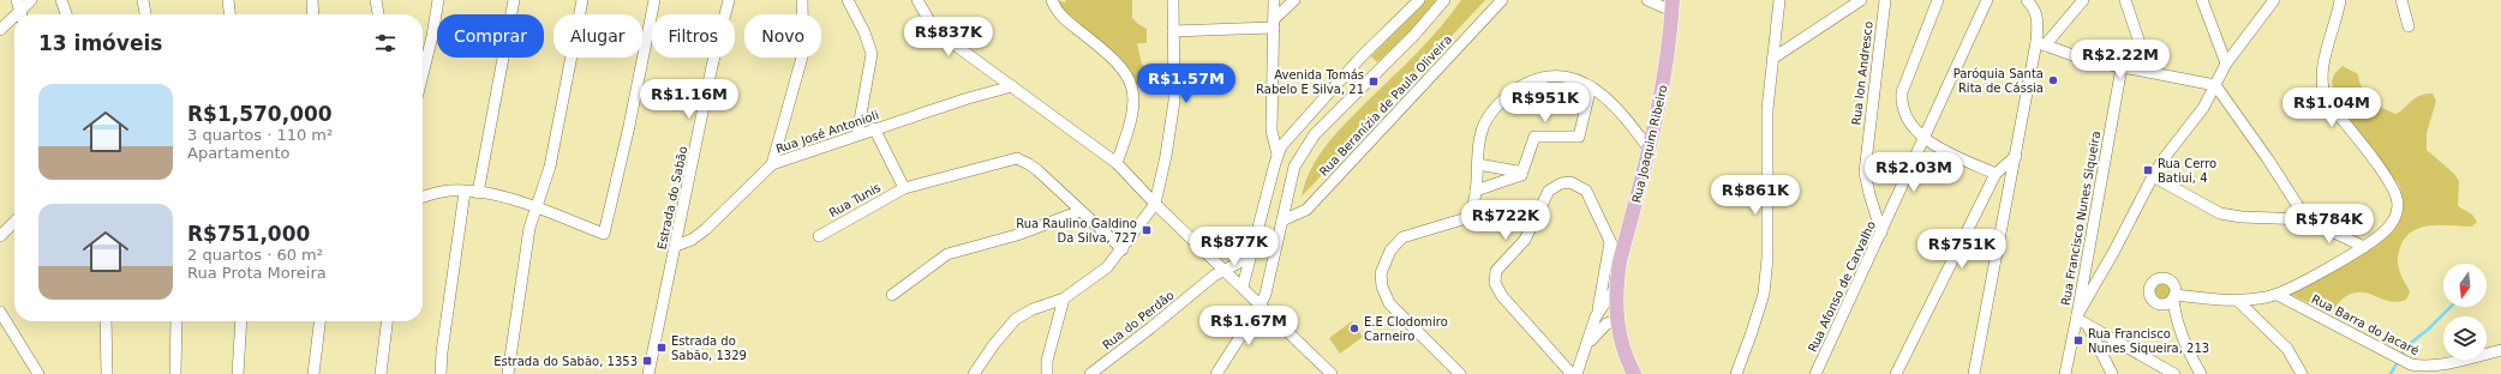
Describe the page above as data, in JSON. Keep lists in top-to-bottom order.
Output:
{
  "streets": {
    "main road": ["Rua Joaquim Ribeiro"],
    "street": [
      "Rua Ion Andresco",
      "Rua Beranízia de Paula Oliveira",
      "Rua José Antonioli",
      "Estrada do Sabão",
      "Rua Tunis",
      "Rua Francisco Nunes Siqueira",
      "Rua Afonso de Carvalho",
      "Rua do Perdão",
      "Rua Barra do Jacaré"
    ]
  },
  "crossings": [
    ["Rua Ion Andresco", "Rua Afonso de Carvalho"],
    ["Rua José Antonioli", "Estrada do Sabão"]
  ],
  "places": {
    "other": ["Paróquia Santa Rita de Cássia", "E.E Clodomiro Carneiro"],
    "transit": [
      "Avenida Tomás Rabelo E Silva, 21",
      "Rua Cerro Batiui, 4",
      "Rua Raulino Galdino Da Silva, 727",
      "Rua Francisco Nunes Siqueira, 213",
      "Estrada do Sabão, 1329",
      "Estrada do Sabão, 1353"
    ]
  },
  "north": "bottom",
  "page": {
    "chip": [
      "Comprar",
      "Alugar",
      "Filtros",
      "Novo"
    ],
    "heading": "13 imóveis",
    "price": [
      "R$837K",
      "R$2.22M",
      "R$1.57M",
      "R$1.16M",
      "R$951K",
      "R$1.04M",
      "R$2.03M",
      "R$861K",
      "R$722K",
      "R$784K",
      "R$877K",
      "R$751K",
      "R$1.67M"
    ],
    "list": [
      {
        "name": "R$1,570,000",
        "note": "3 quartos · 110 m² · Apartamento"
      },
      {
        "name": "R$751,000",
        "note": "2 quartos · 60 m² · Rua Prota Moreira"
      }
    ]
  }
}
